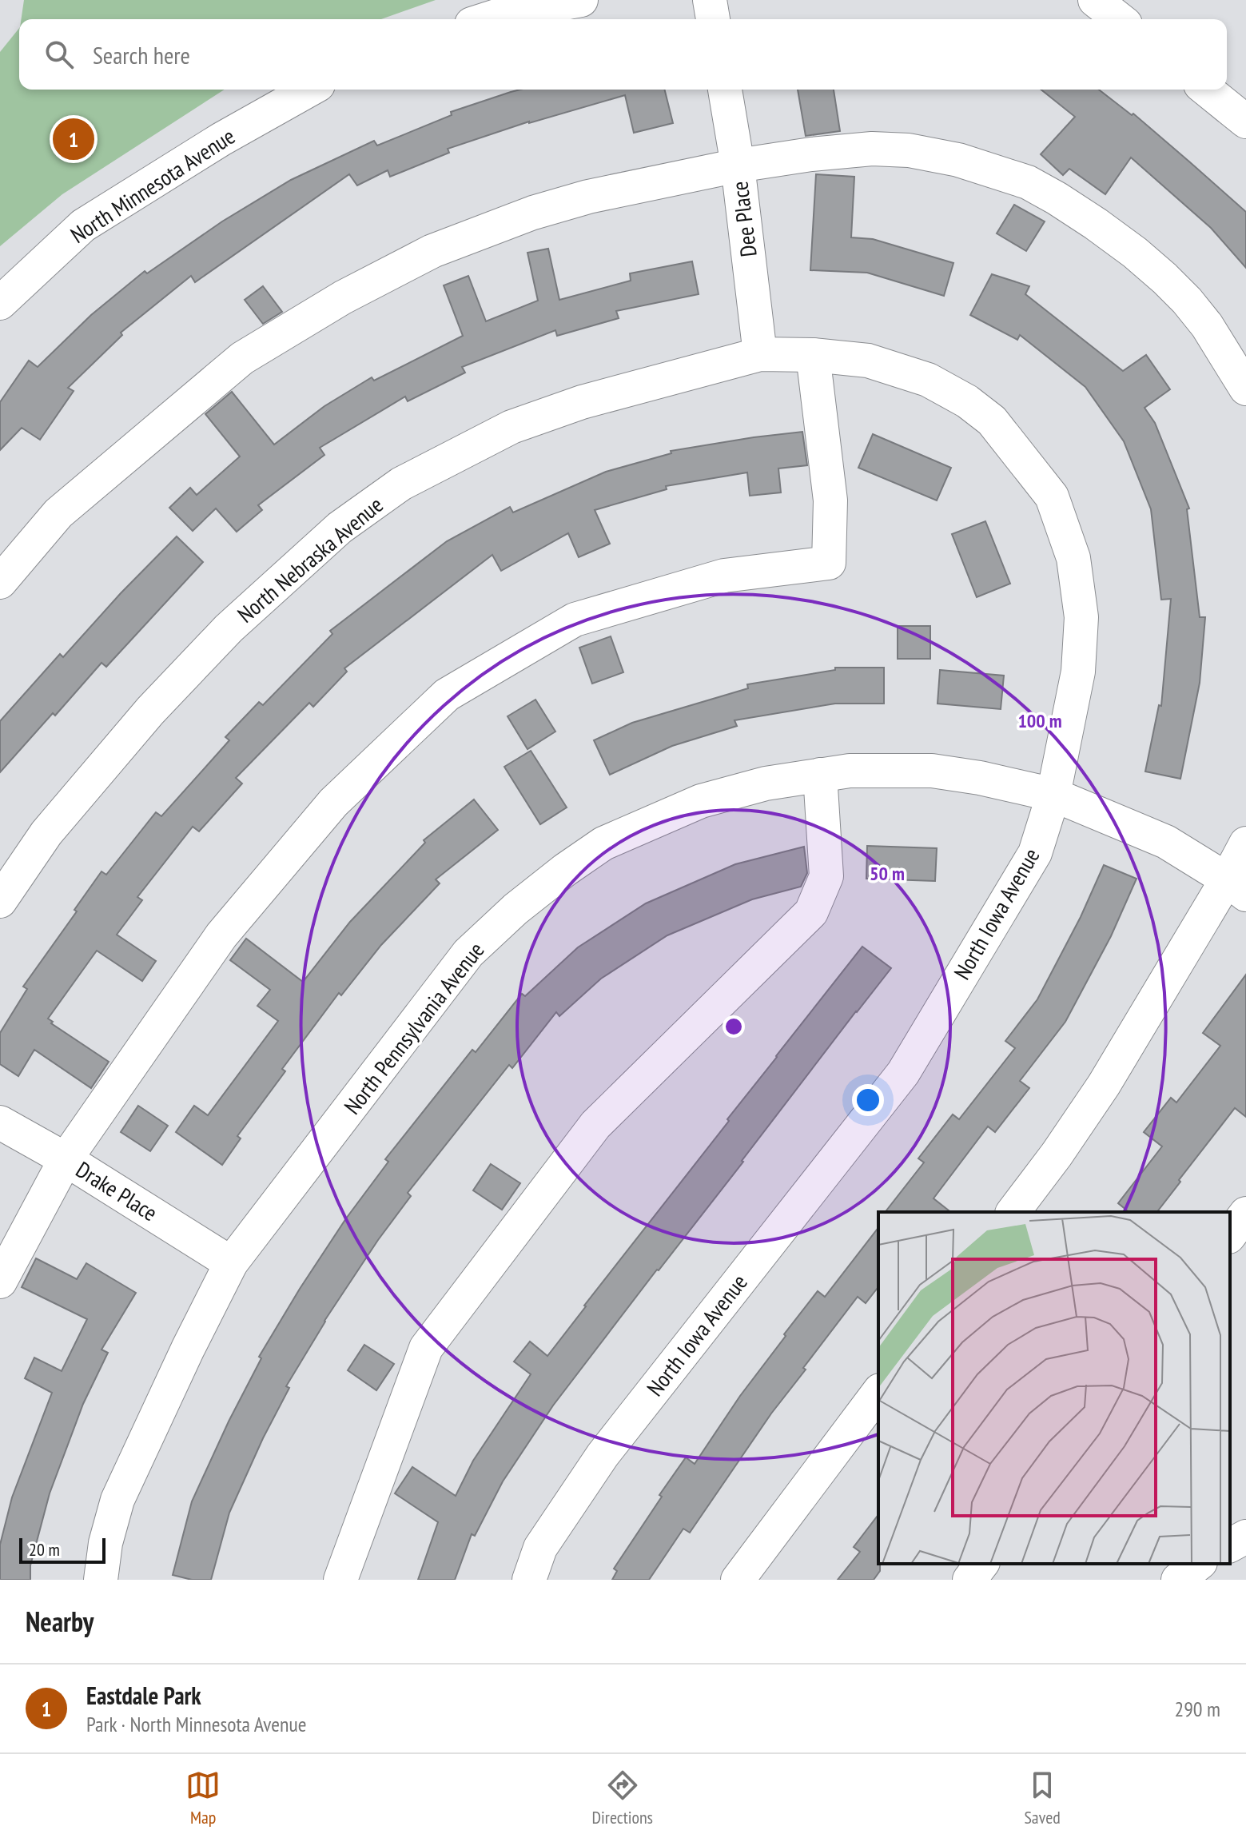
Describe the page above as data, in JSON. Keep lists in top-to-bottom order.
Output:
{
  "streets": {
    "street": [
      "North Minnesota Avenue",
      "Dee Place",
      "North Nebraska Avenue",
      "North Iowa Avenue",
      "North Pennsylvania Avenue",
      "Drake Place"
    ]
  },
  "crossings": [
    ["Dee Place", "North Nebraska Avenue"],
    ["Dee Place", "North Iowa Avenue"],
    ["North Nebraska Avenue", "North Iowa Avenue"],
    ["North Iowa Avenue", "North Pennsylvania Avenue"],
    ["North Pennsylvania Avenue", "Drake Place"]
  ],
  "scale_bar": "20 m",
  "page": {
    "search": "Search here",
    "pins": "1",
    "scale": "20 m",
    "heading": "Nearby",
    "list": [
      {
        "mark": "1",
        "name": "Eastdale Park",
        "note": "Park · North Minnesota Avenue",
        "value": "290 m"
      }
    ],
    "nav": ["Map", "Directions", "Saved"]
  },
  "rings": ["100 m", "50 m"]
}
